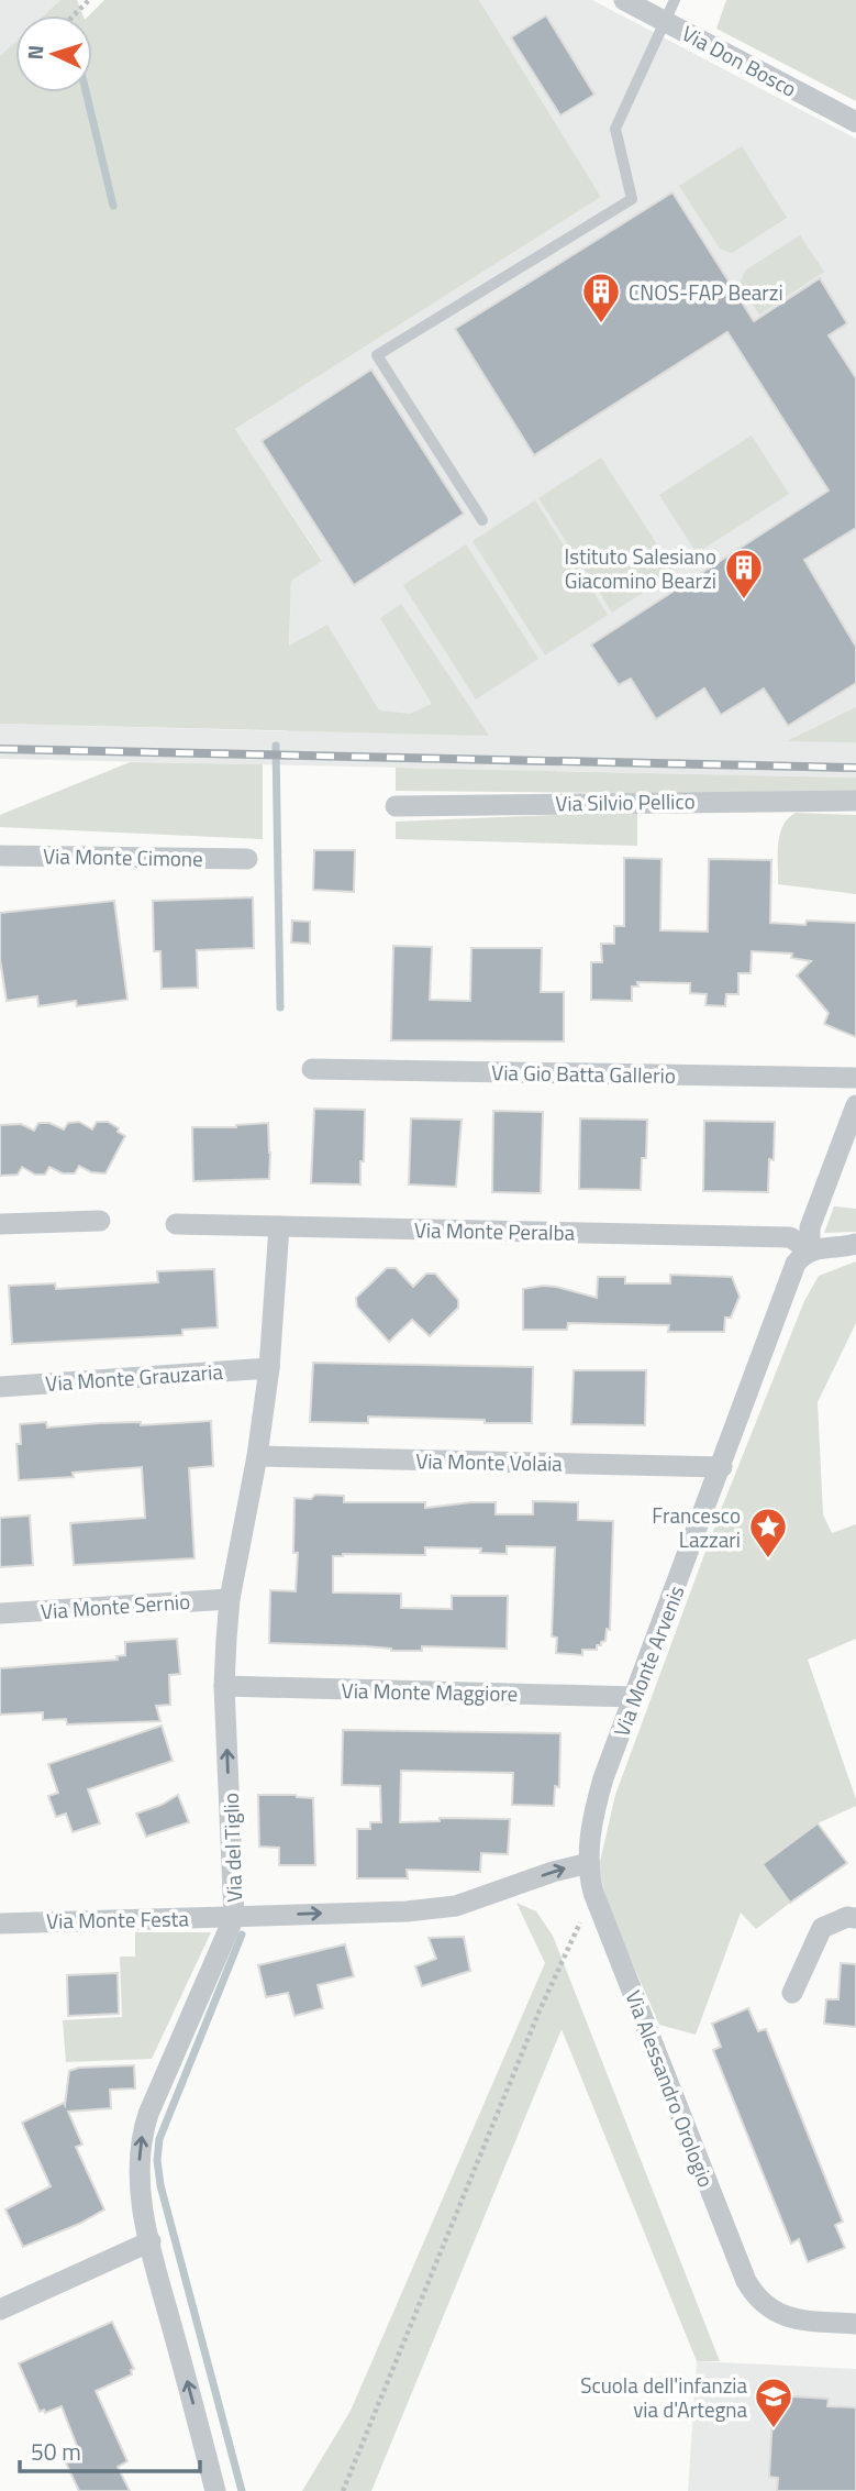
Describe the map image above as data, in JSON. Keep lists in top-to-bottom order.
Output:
{
  "streets": {
    "street": [
      "Via Don Bosco",
      "Via Silvio Pellico",
      "Via Monte Cimone",
      "Via Gio Batta Gallerio",
      "Via Monte Peralba",
      "Via Monte Grauzaria",
      "Via Monte Volaia",
      "Via Monte Sernio",
      "Via Monte Arvenis",
      "Via Monte Maggiore",
      "Via del Tiglio",
      "Via Monte Festa",
      "Via Alessandro Orologio"
    ]
  },
  "crossings": [
    ["Via Monte Peralba", "Via Monte Arvenis"],
    ["Via Monte Peralba", "Via del Tiglio"],
    ["Via Monte Grauzaria", "Via del Tiglio"],
    ["Via Monte Volaia", "Via Monte Arvenis"],
    ["Via Monte Volaia", "Via del Tiglio"],
    ["Via Monte Sernio", "Via del Tiglio"],
    ["Via Monte Arvenis", "Via Monte Maggiore"],
    ["Via Monte Arvenis", "Via Monte Festa"],
    ["Via Monte Arvenis", "Via Alessandro Orologio"],
    ["Via Monte Maggiore", "Via del Tiglio"],
    ["Via del Tiglio", "Via Monte Festa"],
    ["Via Monte Festa", "Via Alessandro Orologio"]
  ],
  "one_way": ["Via del Tiglio", "Via Monte Festa"],
  "places": {
    "building": ["CNOS-FAP Bearzi", "Istituto Salesiano Giacomino Bearzi"],
    "place": ["Francesco Lazzari"],
    "school or university": ["Scuola dell'infanzia via d'Artegna"]
  },
  "scale_bar": "50 m",
  "north": "left"
}
